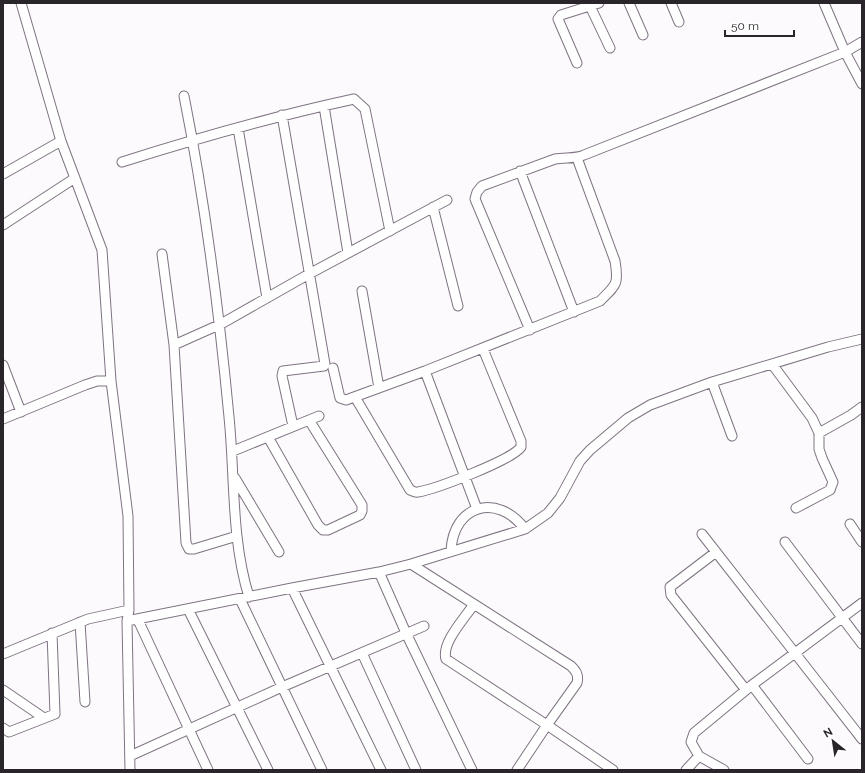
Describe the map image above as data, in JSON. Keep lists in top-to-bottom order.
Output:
{
  "scale_bar": "50 m",
  "north": "top left"
}
